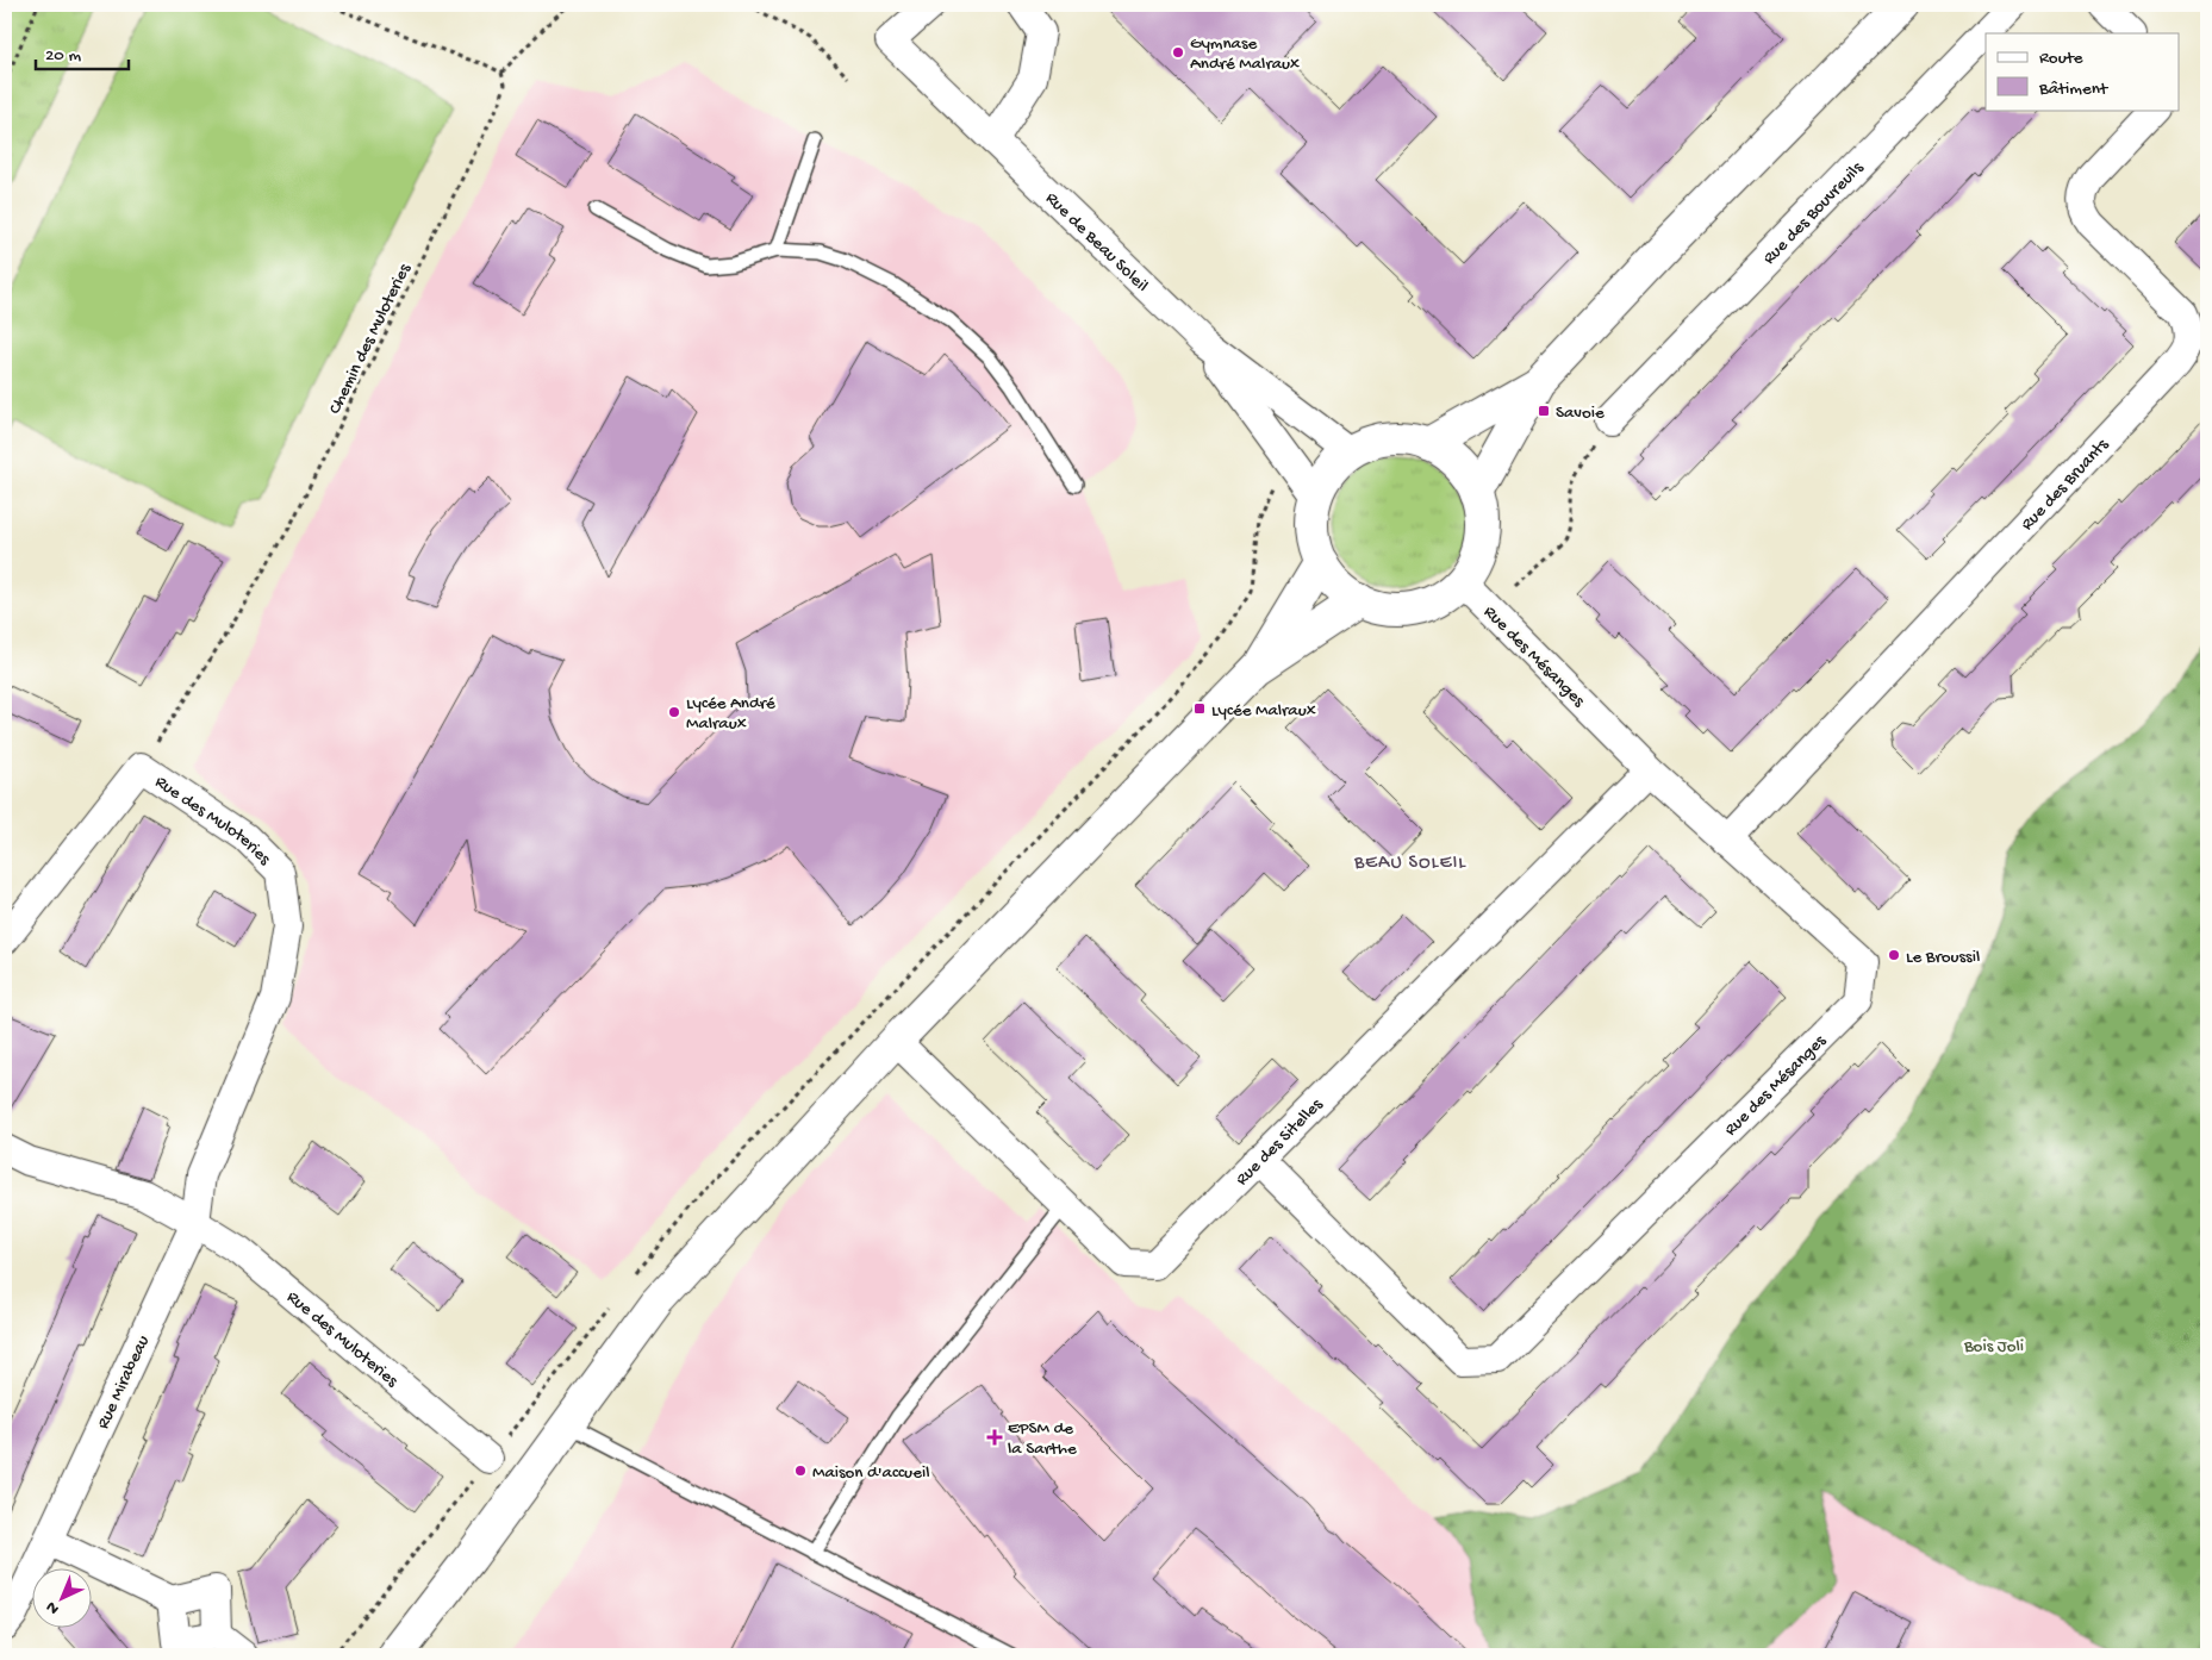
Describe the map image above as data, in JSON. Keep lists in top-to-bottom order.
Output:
{
  "streets": {
    "street": [
      "Rue des Bouvreuils",
      "Rue de Beau Soleil",
      "Rue des Bruants",
      "Rue des Mésanges",
      "Rue des Muloteries",
      "Rue des Sitelles",
      "Rue Mirabeau"
    ],
    "path": ["Chemin des Muloteries"]
  },
  "crossings": [
    ["Rue de Beau Soleil", "Rue des Mésanges"],
    ["Chemin des Muloteries", "Rue des Muloteries"],
    ["Rue des Bruants", "Rue des Mésanges"],
    ["Rue des Mésanges", "Rue des Sitelles"],
    ["Rue des Muloteries", "Rue Mirabeau"]
  ],
  "districts": ["BEAU SOLEIL"],
  "parks": ["Bois Joli"],
  "places": {
    "other": [
      "Gymnase André Malraux",
      "Lycée André Malraux",
      "Le Broussil",
      "Maison d'accueil"
    ],
    "transit": ["Savoie", "Lycée Malraux"],
    "health": ["EPSM de la Sarthe"]
  },
  "legend": ["Route", "Bâtiment"],
  "scale_bar": "20 m",
  "north": "bottom left"
}
